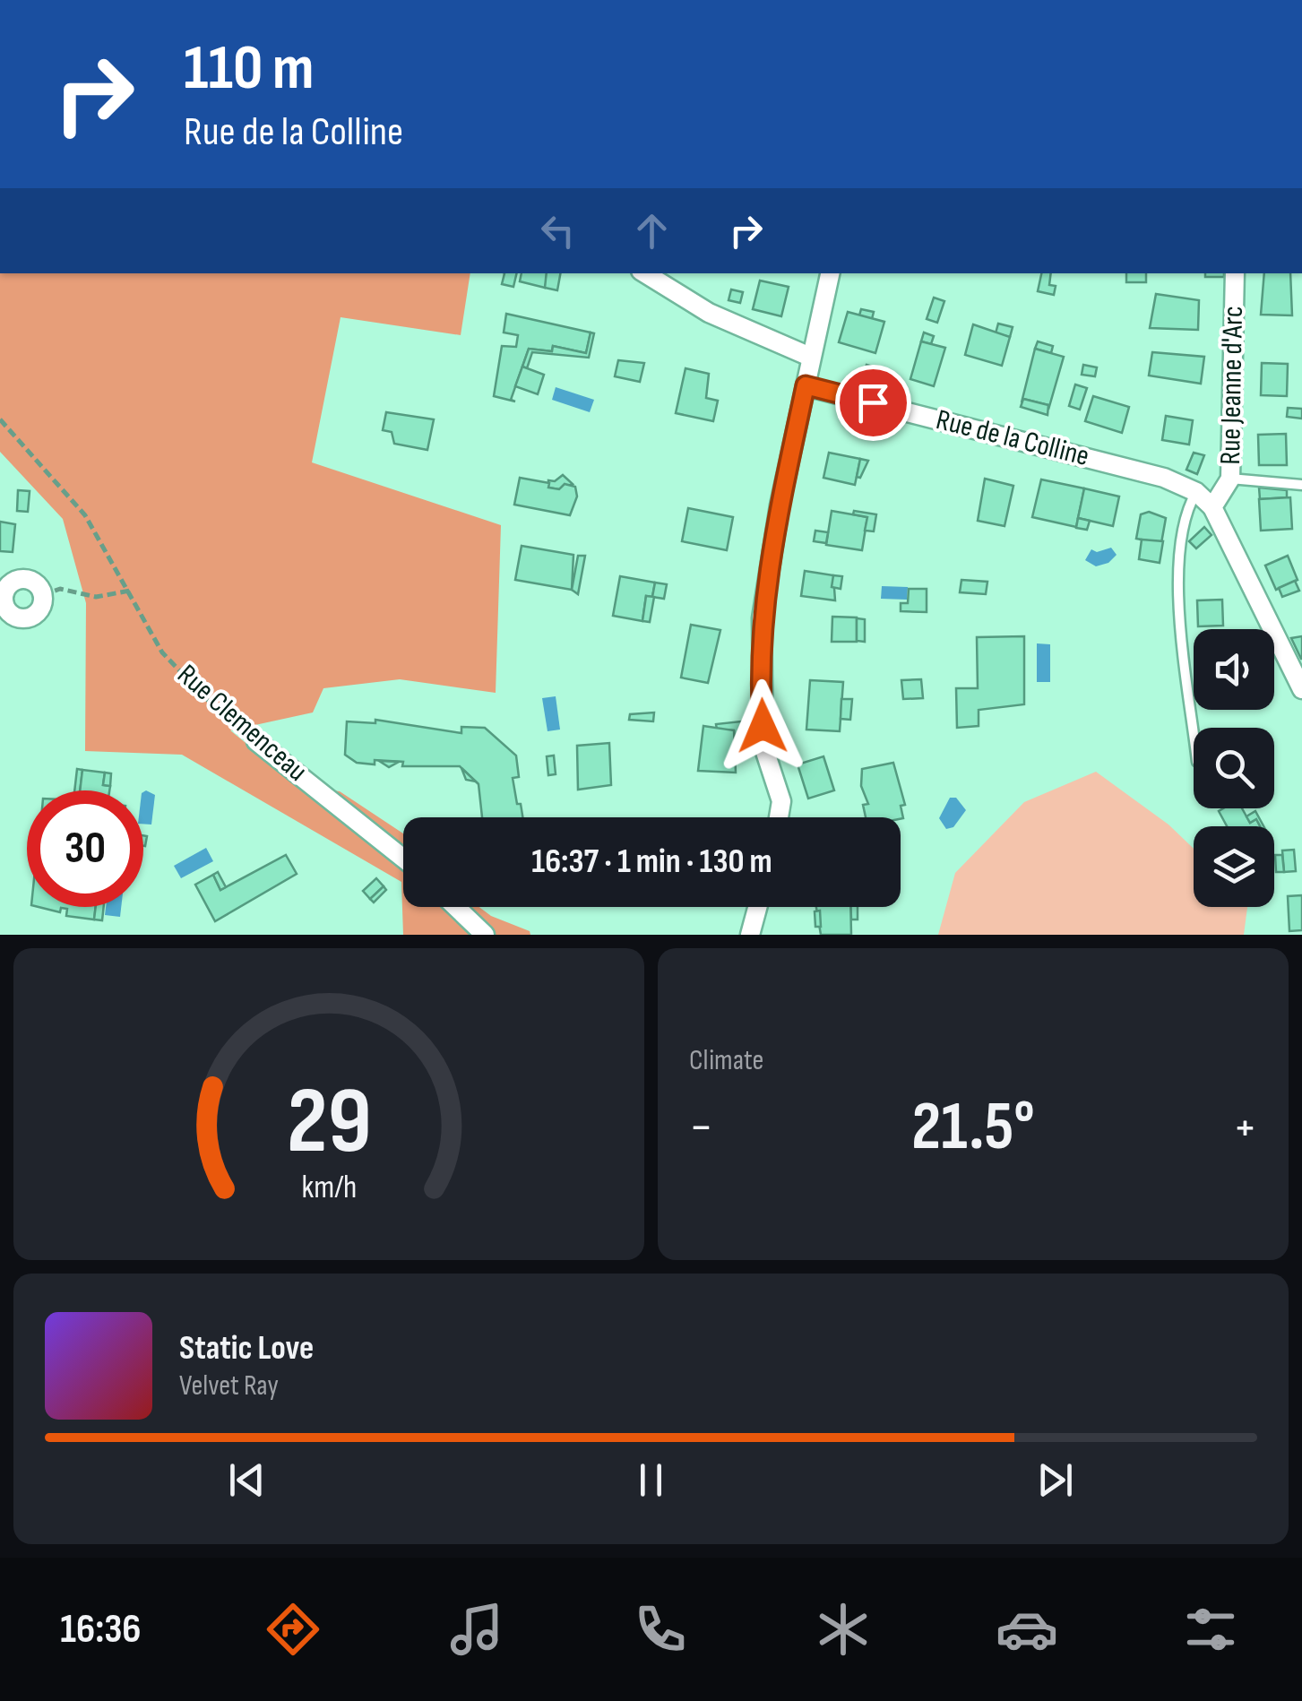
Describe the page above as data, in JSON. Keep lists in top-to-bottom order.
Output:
{
  "streets": {
    "street": ["Rue Jeanne d'Arc", "Rue de la Colline", "Rue Clemenceau"]
  },
  "crossings": [
    ["Rue Jeanne d'Arc", "Rue de la Colline"]
  ],
  "page": {
    "turn": ["110 m", "Rue de la Colline"],
    "limit": "30",
    "trip": "16:37 · 1 min · 130 m",
    "tile": "Climate",
    "heat": ["−", "21.5°", "+"],
    "song": ["Static Love", "Velvet Ray"],
    "tabs": "16:36",
    "gauge": ["29", "km/h"]
  }
}
